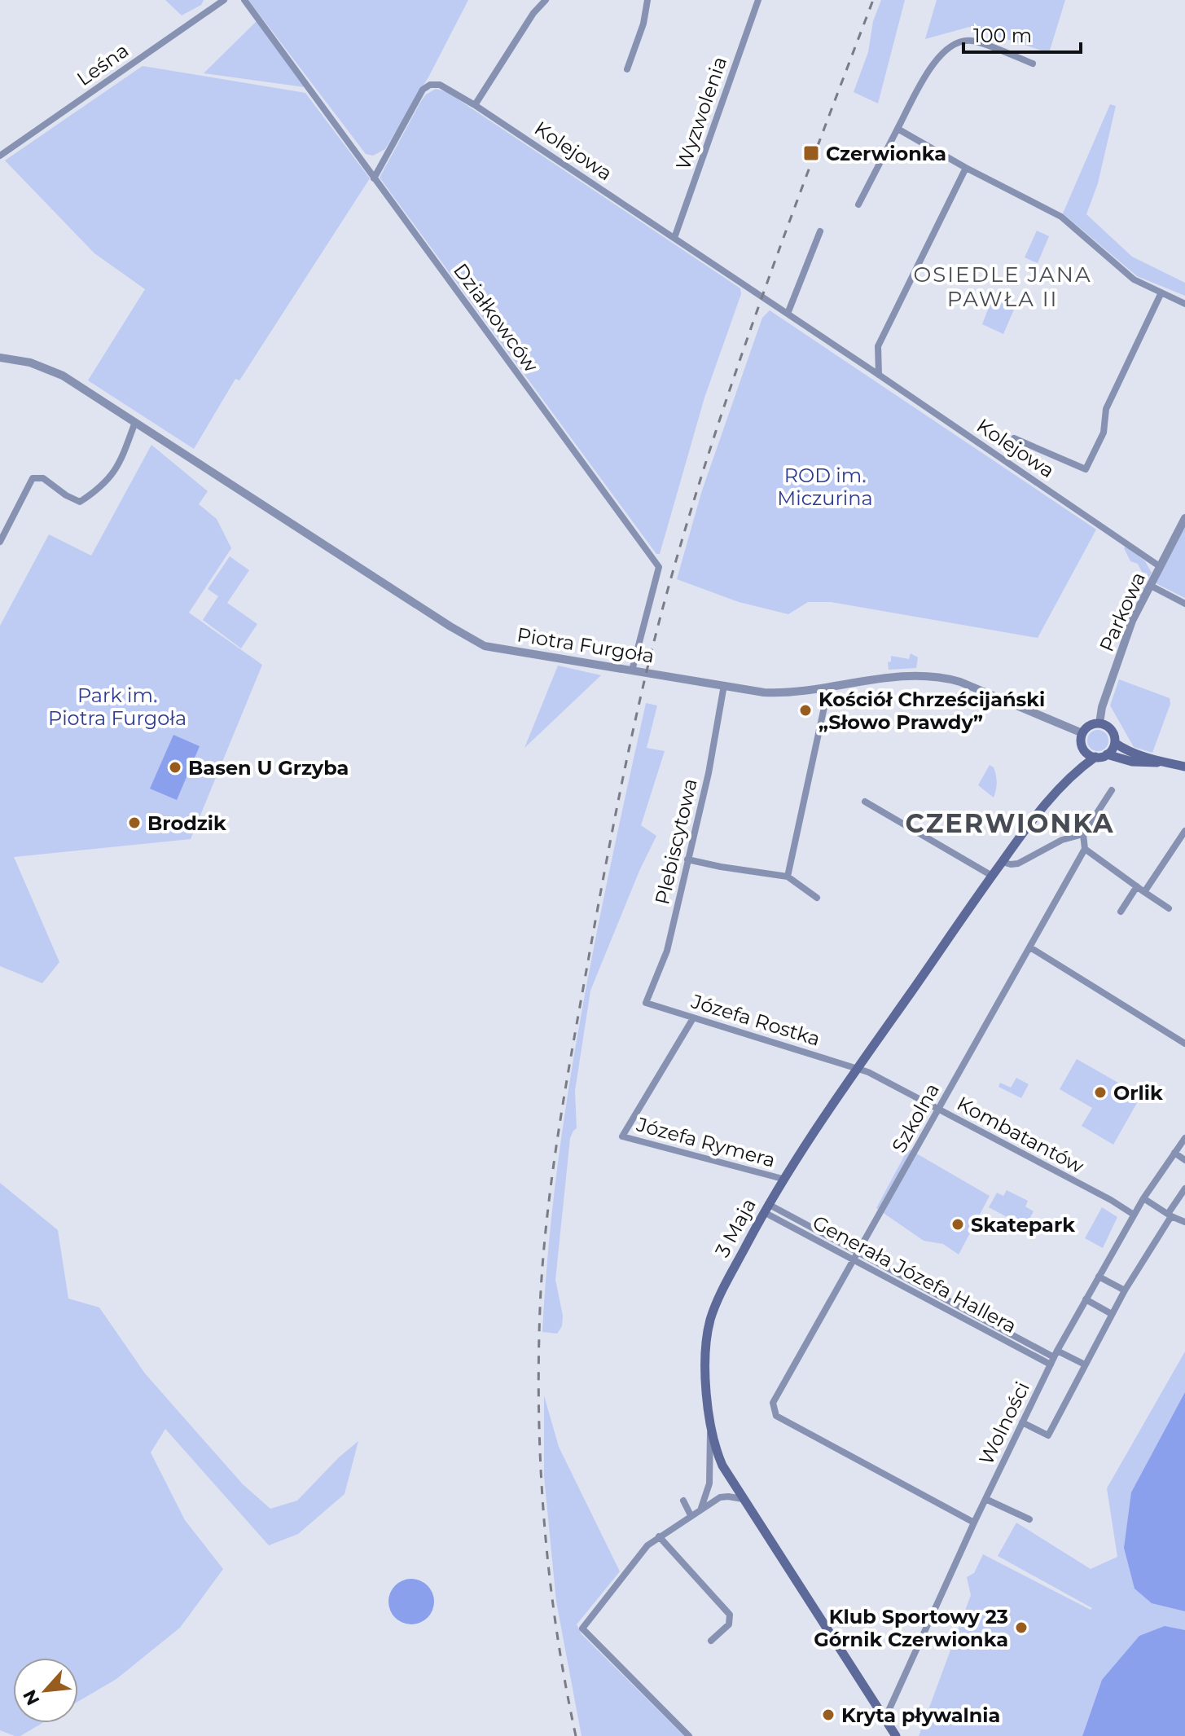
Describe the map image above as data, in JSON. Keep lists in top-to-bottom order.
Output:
{
  "streets": {
    "main road": ["3 Maja"],
    "street": [
      "Leśna",
      "Wyzwolenia",
      "Kolejowa",
      "Działkowców",
      "Parkowa",
      "Piotra Furgoła",
      "Plebiscytowa",
      "Józefa Rostka",
      "Szkolna",
      "Kombatantów",
      "Józefa Rymera",
      "Generała Józefa Hallera",
      "Wolności"
    ]
  },
  "crossings": [
    ["Wyzwolenia", "Kolejowa"],
    ["Kolejowa", "Działkowców"],
    ["Kolejowa", "Parkowa"],
    ["Działkowców", "Piotra Furgoła"],
    ["Parkowa", "Piotra Furgoła"],
    ["Parkowa", "3 Maja"],
    ["Piotra Furgoła", "Plebiscytowa"],
    ["Piotra Furgoła", "3 Maja"],
    ["Plebiscytowa", "Józefa Rostka"],
    ["Józefa Rostka", "Kombatantów"],
    ["Józefa Rostka", "Józefa Rymera"],
    ["Józefa Rostka", "3 Maja"],
    ["Szkolna", "Kombatantów"],
    ["Szkolna", "Generała Józefa Hallera"],
    ["Szkolna", "Wolności"],
    ["Kombatantów", "3 Maja"],
    ["Kombatantów", "Wolności"],
    ["Józefa Rymera", "3 Maja"],
    ["3 Maja", "Generała Józefa Hallera"],
    ["3 Maja", "Wolności"],
    ["Generała Józefa Hallera", "Wolności"]
  ],
  "districts": ["OSIEDLE JANA PAWŁA II", "CZERWIONKA"],
  "parks": ["ROD im. Miczurina", "Park im. Piotra Furgoła"],
  "places": {
    "transit": ["Czerwionka"],
    "other": [
      "Kościół Chrześcijański „Słowo Prawdy”",
      "Basen U Grzyba",
      "Brodzik",
      "Orlik",
      "Skatepark",
      "Klub Sportowy 23 Górnik Czerwionka",
      "Kryta pływalnia"
    ]
  },
  "scale_bar": "100 m",
  "north": "bottom left"
}
